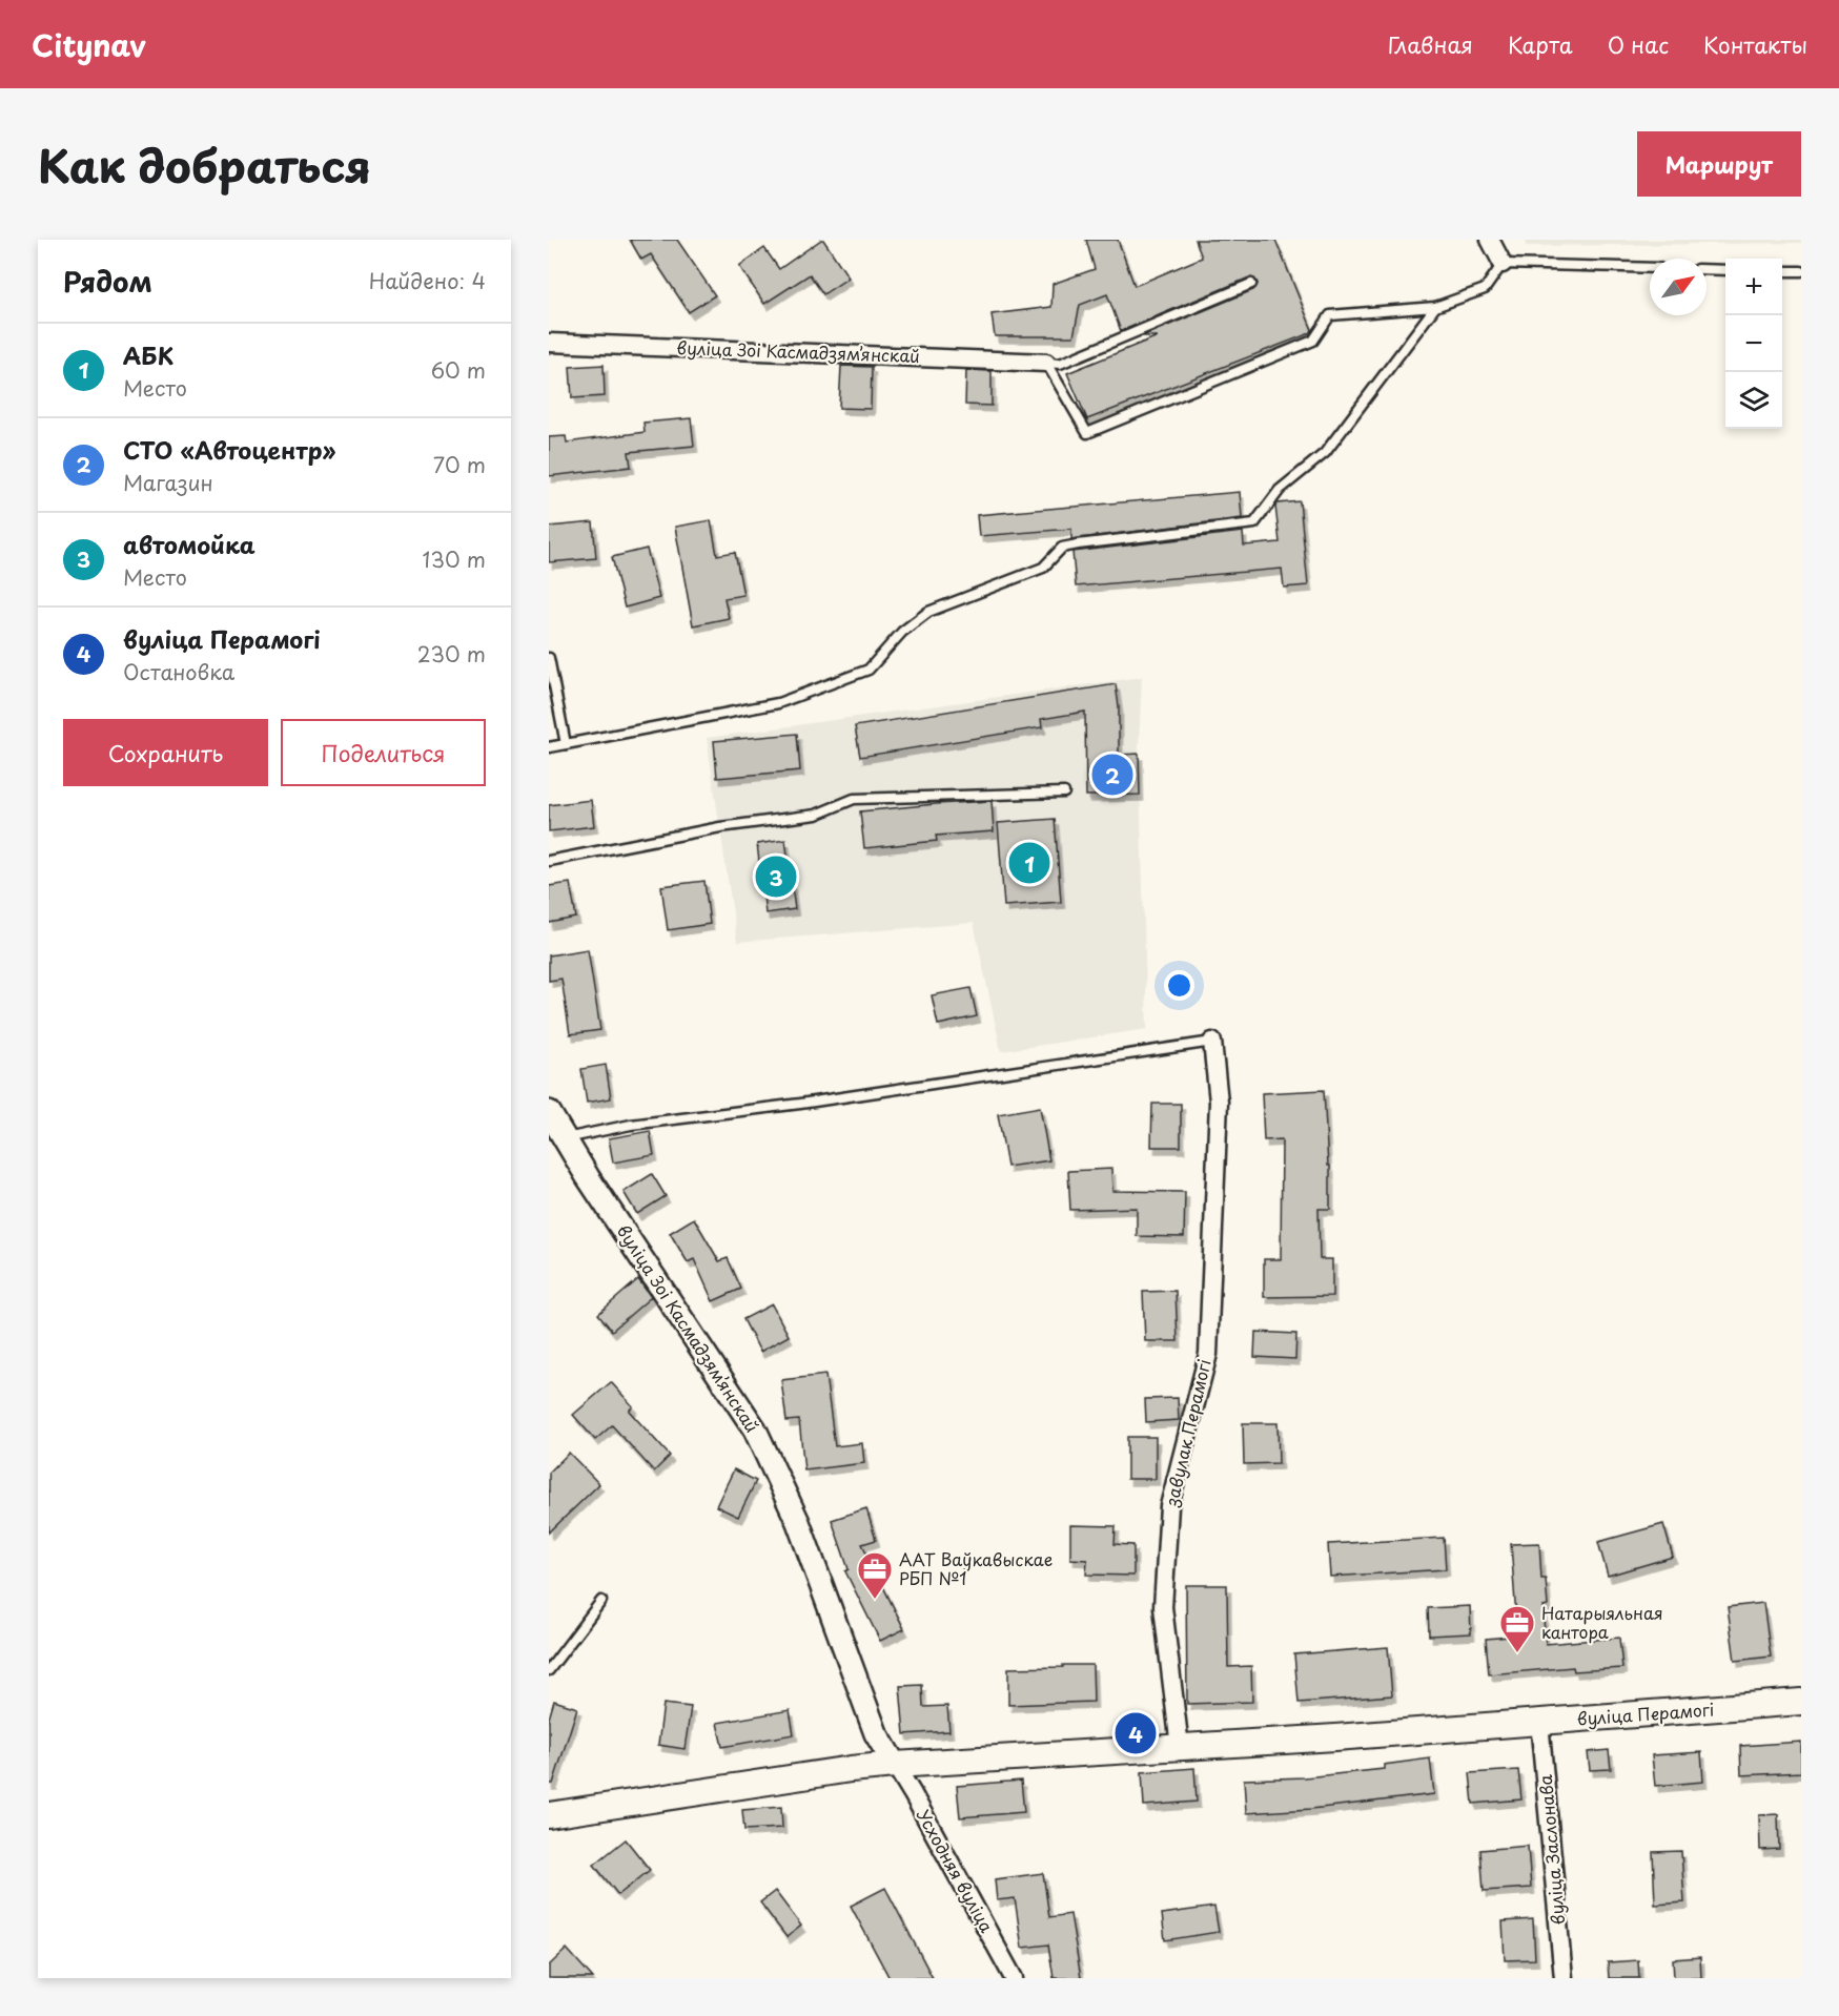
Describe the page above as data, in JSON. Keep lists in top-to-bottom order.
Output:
{
  "streets": {
    "main road": ["вуліца Перамогі"],
    "street": [
      "вуліца Зоі Касмадзямʼянскай",
      "завулак Перамогі",
      "вуліца Заслонава",
      "Усходняя вуліца"
    ]
  },
  "crossings": [
    ["вуліца Зоі Касмадзямʼянскай", "вуліца Перамогі"],
    ["вуліца Зоі Касмадзямʼянскай", "Усходняя вуліца"],
    ["завулак Перамогі", "вуліца Перамогі"],
    ["вуліца Перамогі", "вуліца Заслонава"],
    ["вуліца Перамогі", "Усходняя вуліца"]
  ],
  "places": {
    "office": ["ААТ Ваўкавыскае РБП №1", "Натарыяльная кантора"]
  },
  "north": "top right",
  "page": {
    "header": "Citynav",
    "nav": [
      "Главная",
      "Карта",
      "О нас",
      "Контакты"
    ],
    "title": "Как добраться",
    "buttons": [
      "Маршрут",
      ["Сохранить", "Поделиться"]
    ],
    "heading": ["Рядом", "Найдено: 4"],
    "map_buttons": ["+", "−"],
    "list": [
      {
        "mark": "1",
        "name": "АБК",
        "note": "Место",
        "value": "60 m"
      },
      {
        "mark": "2",
        "name": "СТО «Автоцентр»",
        "note": "Магазин",
        "value": "70 m"
      },
      {
        "mark": "3",
        "name": "автомойка",
        "note": "Место",
        "value": "130 m"
      },
      {
        "mark": "4",
        "name": "вуліца Перамогі",
        "note": "Остановка",
        "value": "230 m"
      }
    ],
    "pins": [
      "2",
      "1",
      "3",
      "4"
    ]
  }
}
